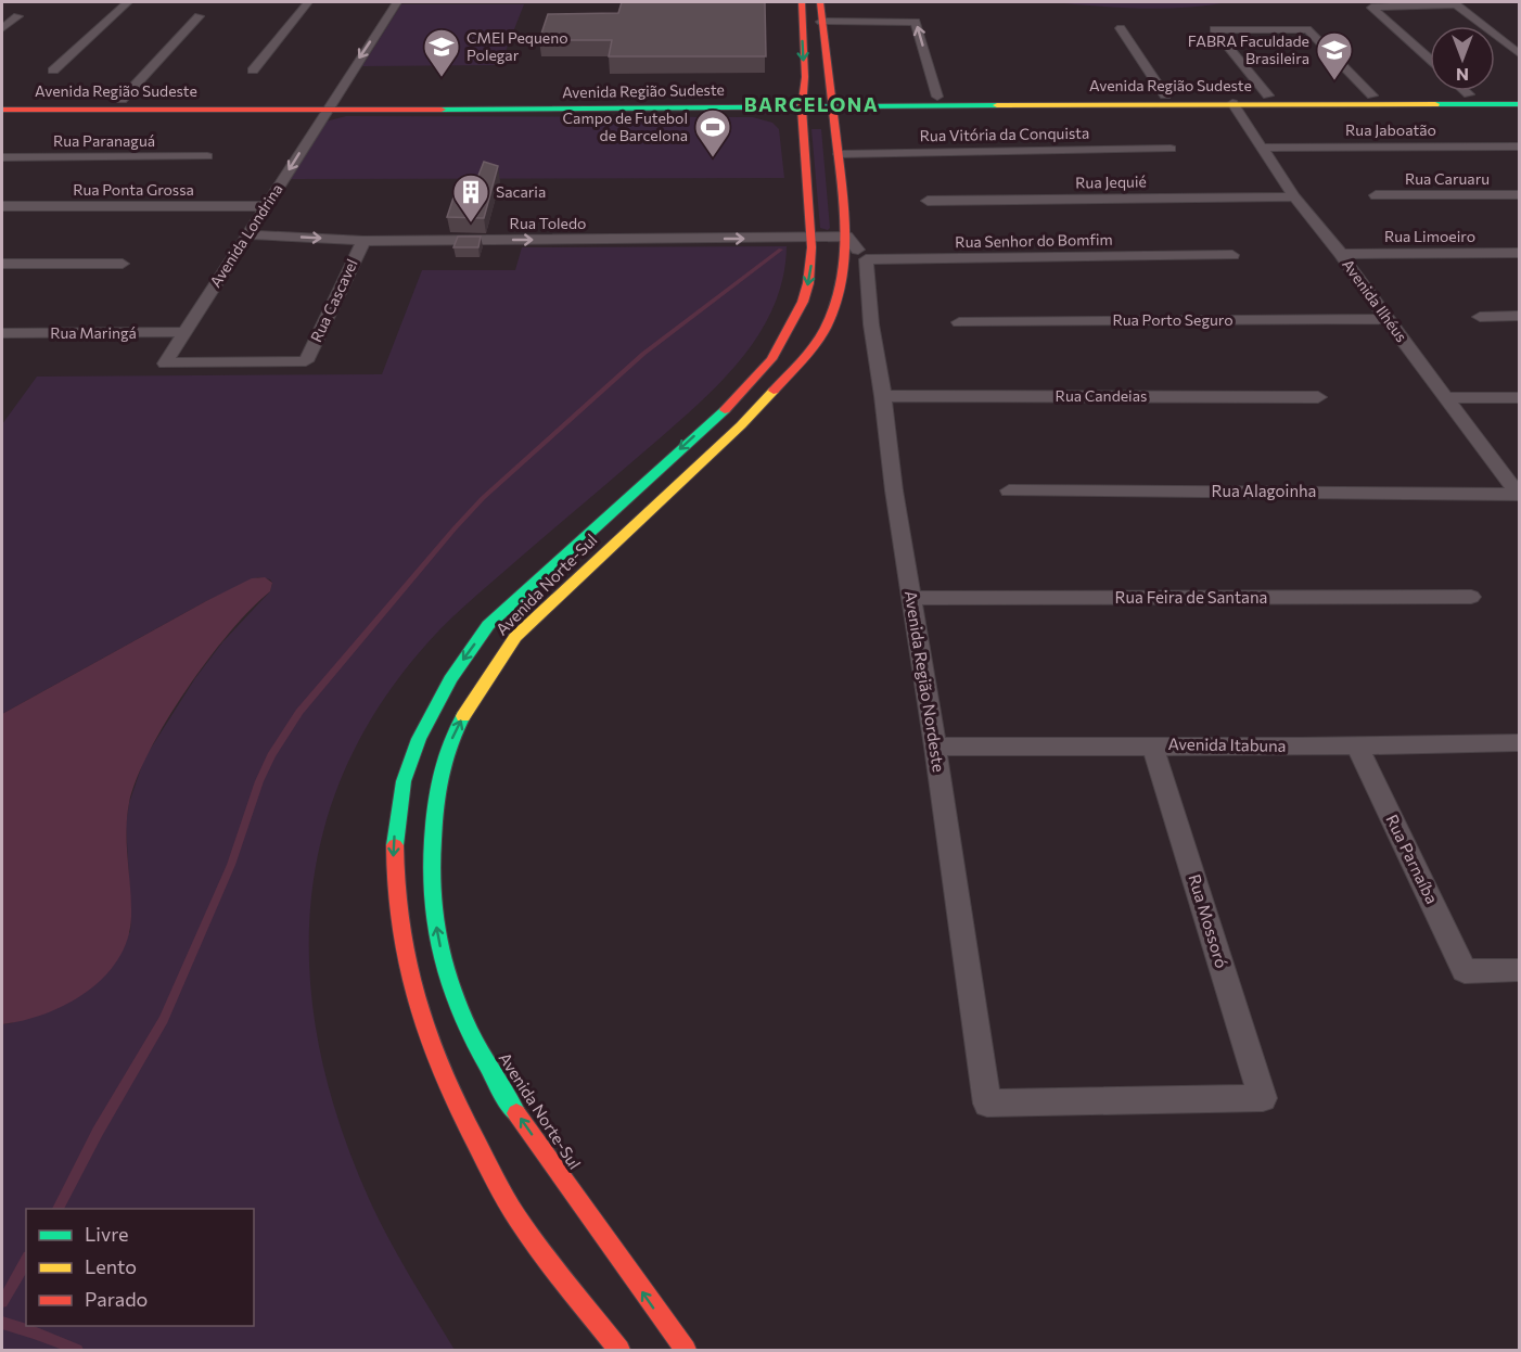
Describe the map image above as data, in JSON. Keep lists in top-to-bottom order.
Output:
{
  "streets": {
    "main road": ["Avenida Região Sudeste", "Avenida Norte-Sul"],
    "street": [
      "Rua Jaboatão",
      "Rua Vitória da Conquista",
      "Rua Paranaguá",
      "Rua Caruaru",
      "Rua Jequié",
      "Rua Ponta Grossa",
      "Rua Toledo",
      "Avenida Londrina",
      "Rua Limoeiro",
      "Rua Senhor do Bomfim",
      "Rua Cascavel",
      "Avenida Ilhéus",
      "Rua Porto Seguro",
      "Rua Maringá",
      "Rua Candeias",
      "Rua Alagoinha",
      "Rua Feira de Santana",
      "Avenida Região Nordeste",
      "Avenida Itabuna",
      "Rua Parnaíba",
      "Rua Mossoró"
    ]
  },
  "crossings": [
    ["Avenida Região Sudeste", "Avenida Londrina"],
    ["Avenida Região Sudeste", "Avenida Ilhéus"],
    ["Avenida Região Sudeste", "Avenida Norte-Sul"],
    ["Rua Jaboatão", "Avenida Ilhéus"],
    ["Rua Vitória da Conquista", "Avenida Norte-Sul"],
    ["Rua Jequié", "Avenida Ilhéus"],
    ["Rua Ponta Grossa", "Avenida Londrina"],
    ["Rua Toledo", "Avenida Londrina"],
    ["Rua Toledo", "Rua Cascavel"],
    ["Rua Toledo", "Avenida Norte-Sul"],
    ["Avenida Londrina", "Rua Cascavel"],
    ["Avenida Londrina", "Rua Maringá"],
    ["Rua Limoeiro", "Avenida Ilhéus"],
    ["Rua Senhor do Bomfim", "Avenida Região Nordeste"],
    ["Avenida Ilhéus", "Rua Porto Seguro"],
    ["Avenida Ilhéus", "Rua Alagoinha"],
    ["Rua Candeias", "Avenida Região Nordeste"],
    ["Rua Feira de Santana", "Avenida Região Nordeste"],
    ["Avenida Região Nordeste", "Avenida Itabuna"],
    ["Avenida Região Nordeste", "Rua Mossoró"],
    ["Avenida Itabuna", "Rua Parnaíba"],
    ["Avenida Itabuna", "Rua Mossoró"]
  ],
  "one_way": ["Rua Toledo"],
  "districts": ["BARCELONA"],
  "places": {
    "school or university": ["CMEI Pequeno Polegar", "FABRA Faculdade Brasileira"],
    "sports": ["Campo de Futebol de Barcelona"],
    "building": ["Sacaria"]
  },
  "legend": ["Livre", "Lento", "Parado"],
  "north": "bottom"
}
